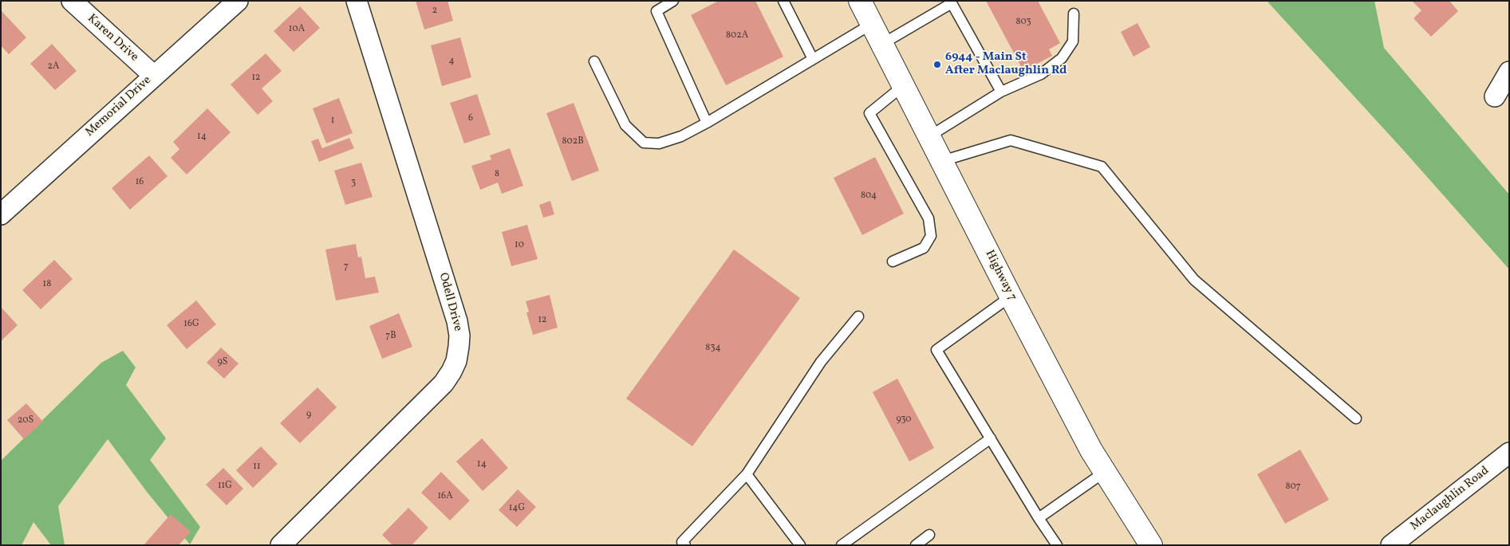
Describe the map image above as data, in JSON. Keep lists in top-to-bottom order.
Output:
{
  "streets": {
    "main road": ["Highway 7"],
    "street": [
      "Karen Drive",
      "Memorial Drive",
      "Odell Drive",
      "Maclaughlin Road"
    ]
  },
  "crossings": [
    ["Karen Drive", "Memorial Drive"]
  ],
  "places": ["6944 - Main St After Maclaughlin Rd"],
  "house_numbers": [
    "2",
    "803",
    "10A",
    "802A",
    "4",
    "2A",
    "12",
    "6",
    "1",
    "14",
    "802B",
    "8",
    "16",
    "3",
    "804",
    "10",
    "7",
    "18",
    "12",
    "16G",
    "7B",
    "834",
    "9S",
    "9",
    "930",
    "20S",
    "14",
    "11",
    "11G",
    "807",
    "16A",
    "14G"
  ]
}
